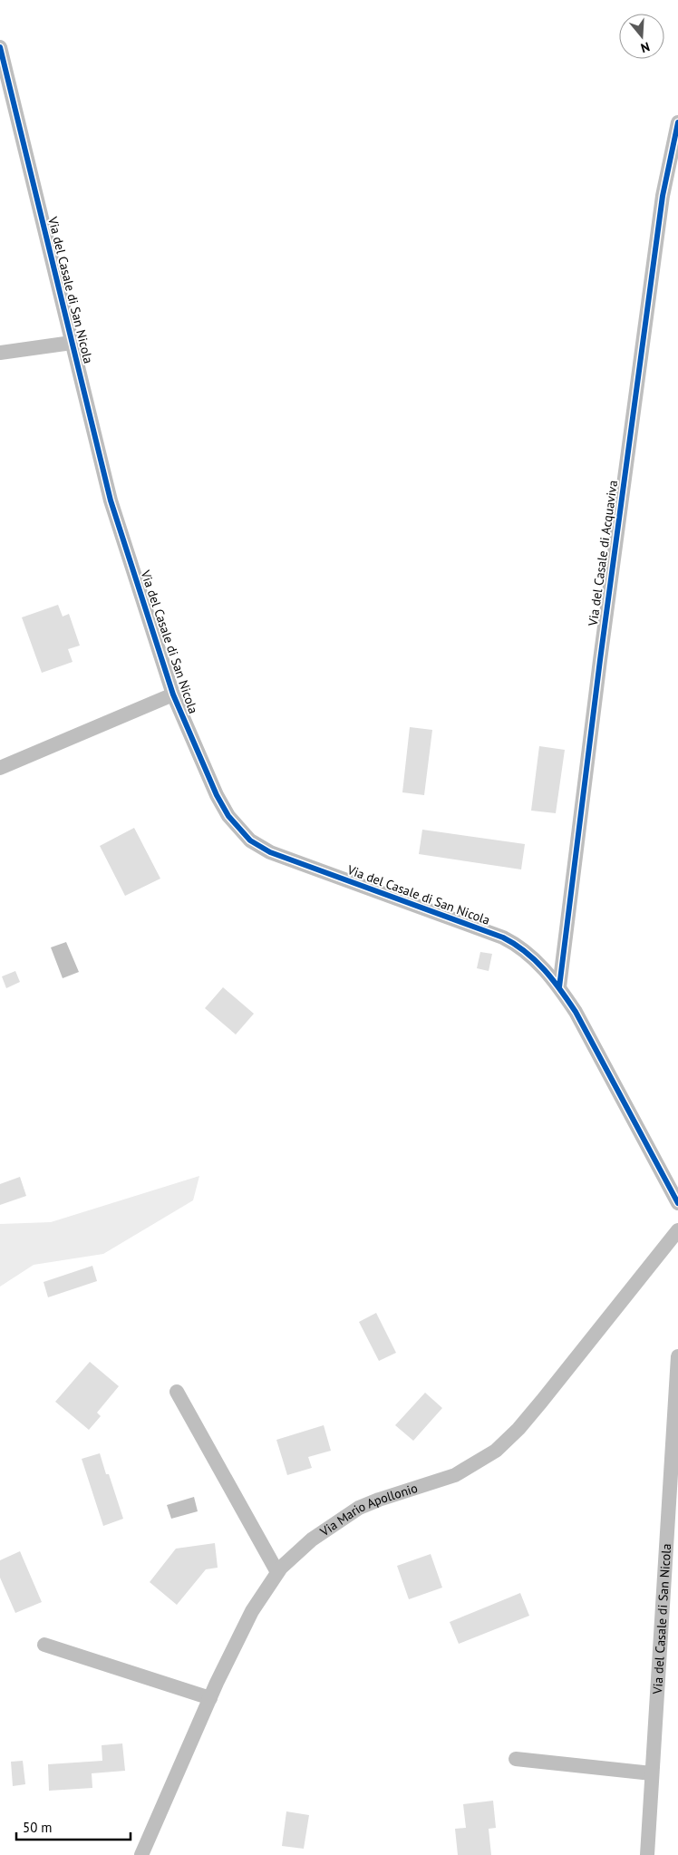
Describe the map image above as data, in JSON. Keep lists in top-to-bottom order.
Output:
{
  "streets": {
    "street": ["Via del Casale di San Nicola", "Via del Casale di Acquaviva", "Via Mario Apollonio"]
  },
  "crossings": [
    ["Via del Casale di San Nicola", "Via del Casale di Acquaviva"]
  ],
  "scale_bar": "50 m",
  "north": "bottom"
}
